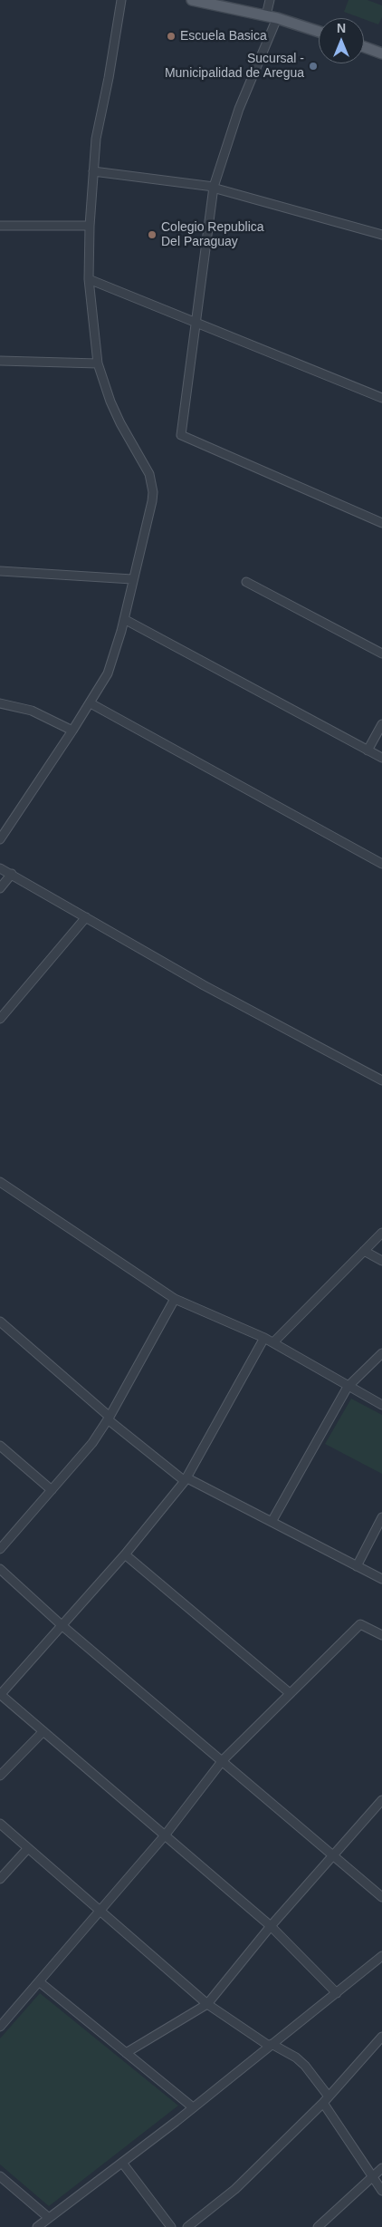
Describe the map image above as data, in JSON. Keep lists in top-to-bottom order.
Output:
{
  "places": ["Escuela Basica", "Sucursal - Municipalidad de Aregua", "Colegio Republica Del Paraguay"],
  "north": "top"
}
